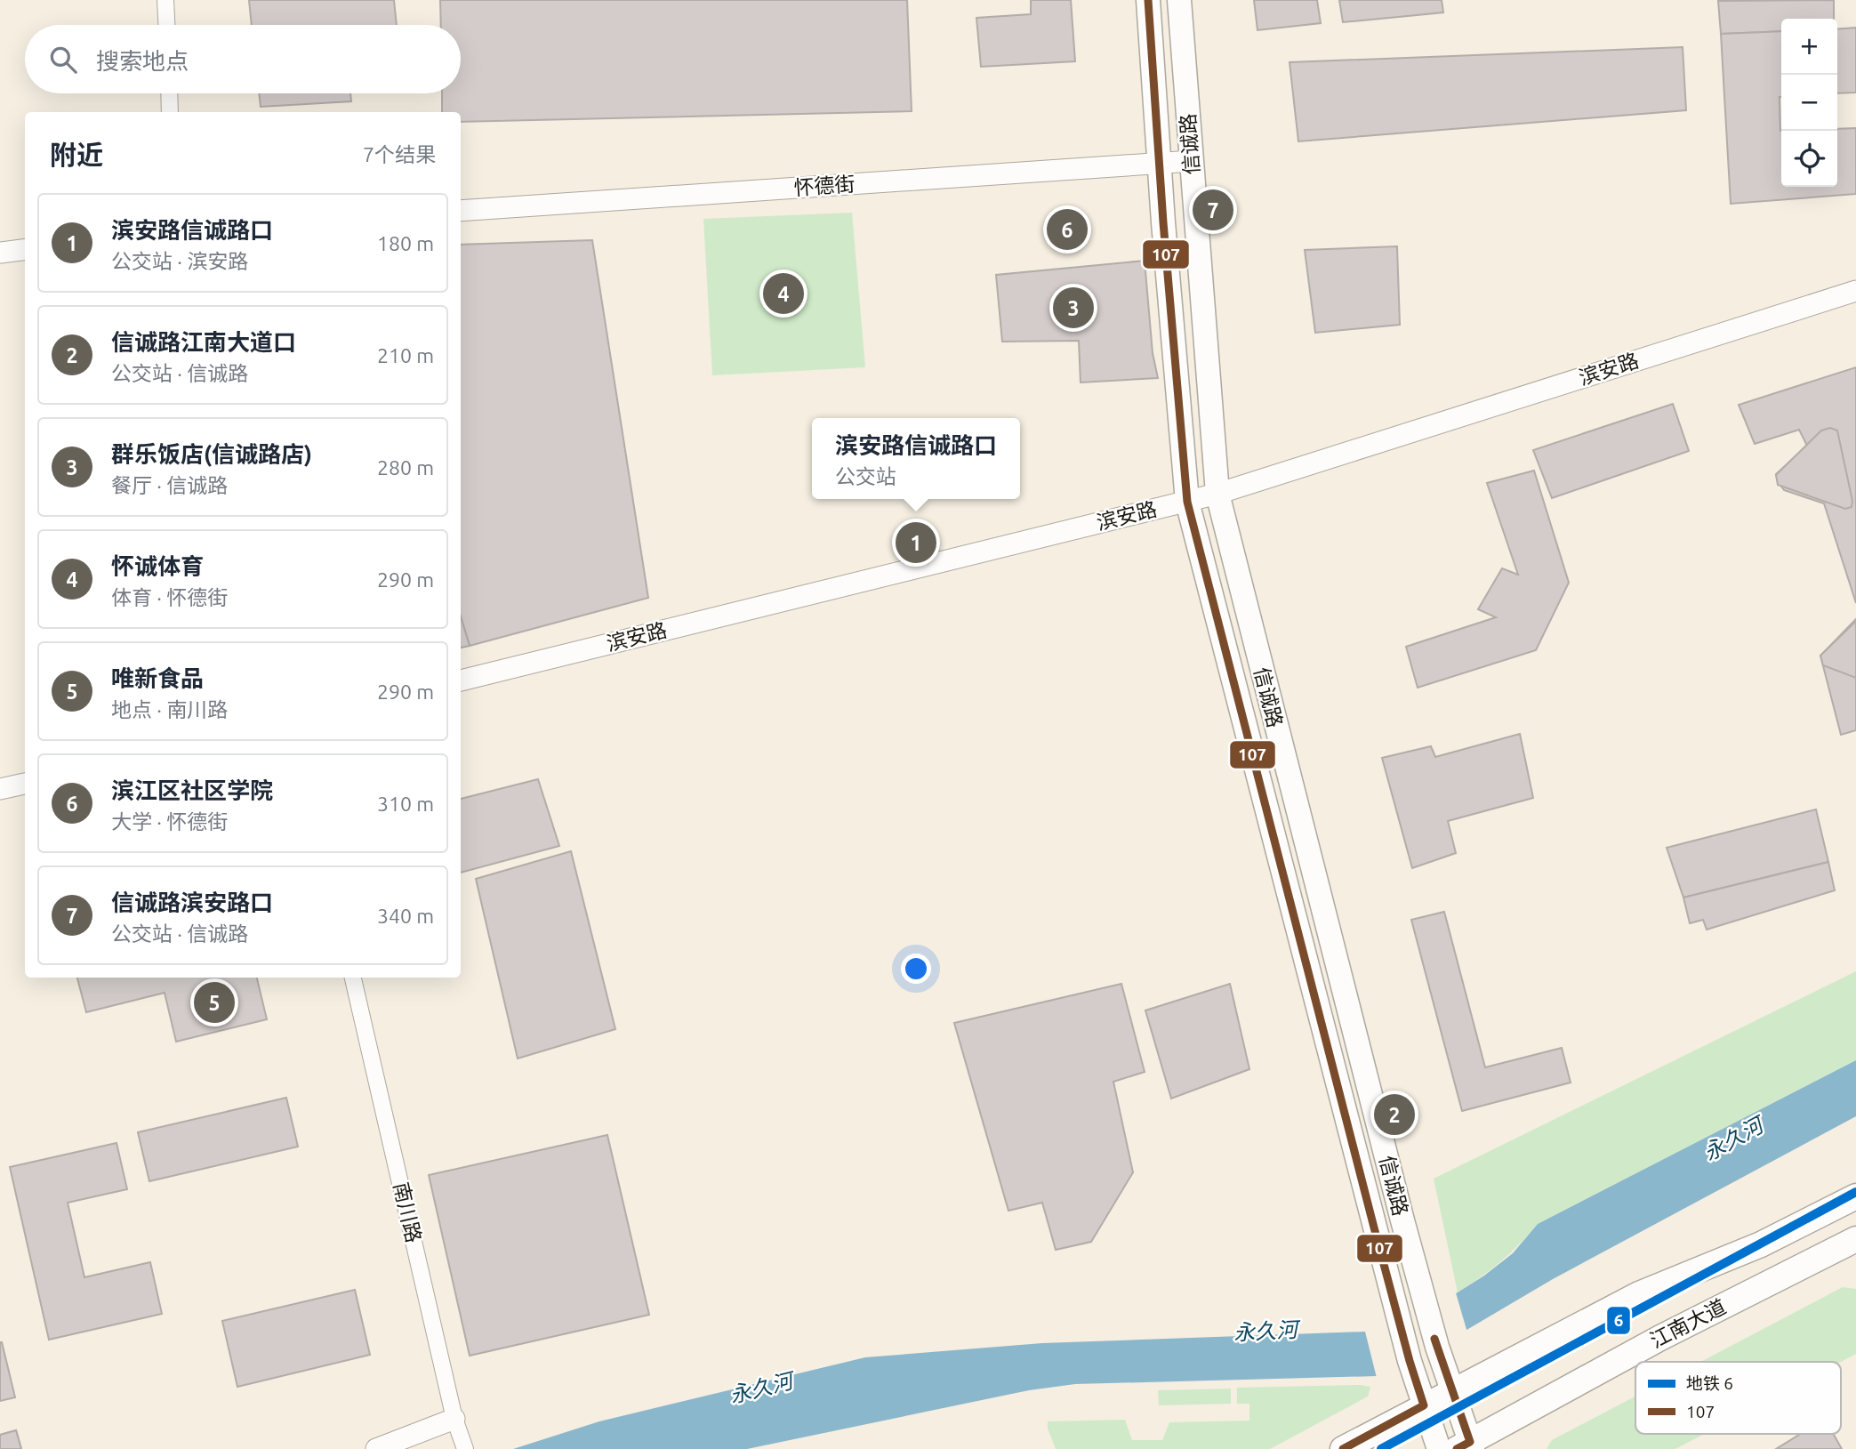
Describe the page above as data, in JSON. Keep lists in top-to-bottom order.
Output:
{
  "streets": {
    "main road": ["信诚路", "江南大道"],
    "street": ["怀德街", "滨安路", "南川路"]
  },
  "crossings": [
    ["信诚路", "怀德街"],
    ["信诚路", "滨安路"],
    ["信诚路", "江南大道"]
  ],
  "water": ["永久河"],
  "lines": ["transit line 107", "metro line 6"],
  "legend": ["地铁 6", "107"],
  "page": {
    "map_buttons": ["+", "−"],
    "search": "搜索地点",
    "heading": ["附近", "7个结果"],
    "pins": [
      "7",
      "6",
      "4",
      "3",
      "1",
      "5",
      "2"
    ],
    "list": [
      {
        "mark": "1",
        "name": "滨安路信诚路口",
        "note": "公交站 · 滨安路",
        "value": "180 m"
      },
      {
        "mark": "2",
        "name": "信诚路江南大道口",
        "note": "公交站 · 信诚路",
        "value": "210 m"
      },
      {
        "mark": "3",
        "name": "群乐饭店(信诚路店)",
        "note": "餐厅 · 信诚路",
        "value": "280 m"
      },
      {
        "mark": "4",
        "name": "怀诚体育",
        "note": "体育 · 怀德街",
        "value": "290 m"
      },
      {
        "mark": "5",
        "name": "唯新食品",
        "note": "地点 · 南川路",
        "value": "290 m"
      },
      {
        "mark": "6",
        "name": "滨江区社区学院",
        "note": "大学 · 怀德街",
        "value": "310 m"
      },
      {
        "mark": "7",
        "name": "信诚路滨安路口",
        "note": "公交站 · 信诚路",
        "value": "340 m"
      }
    ],
    "popup": ["滨安路信诚路口", "公交站"]
  }
}
